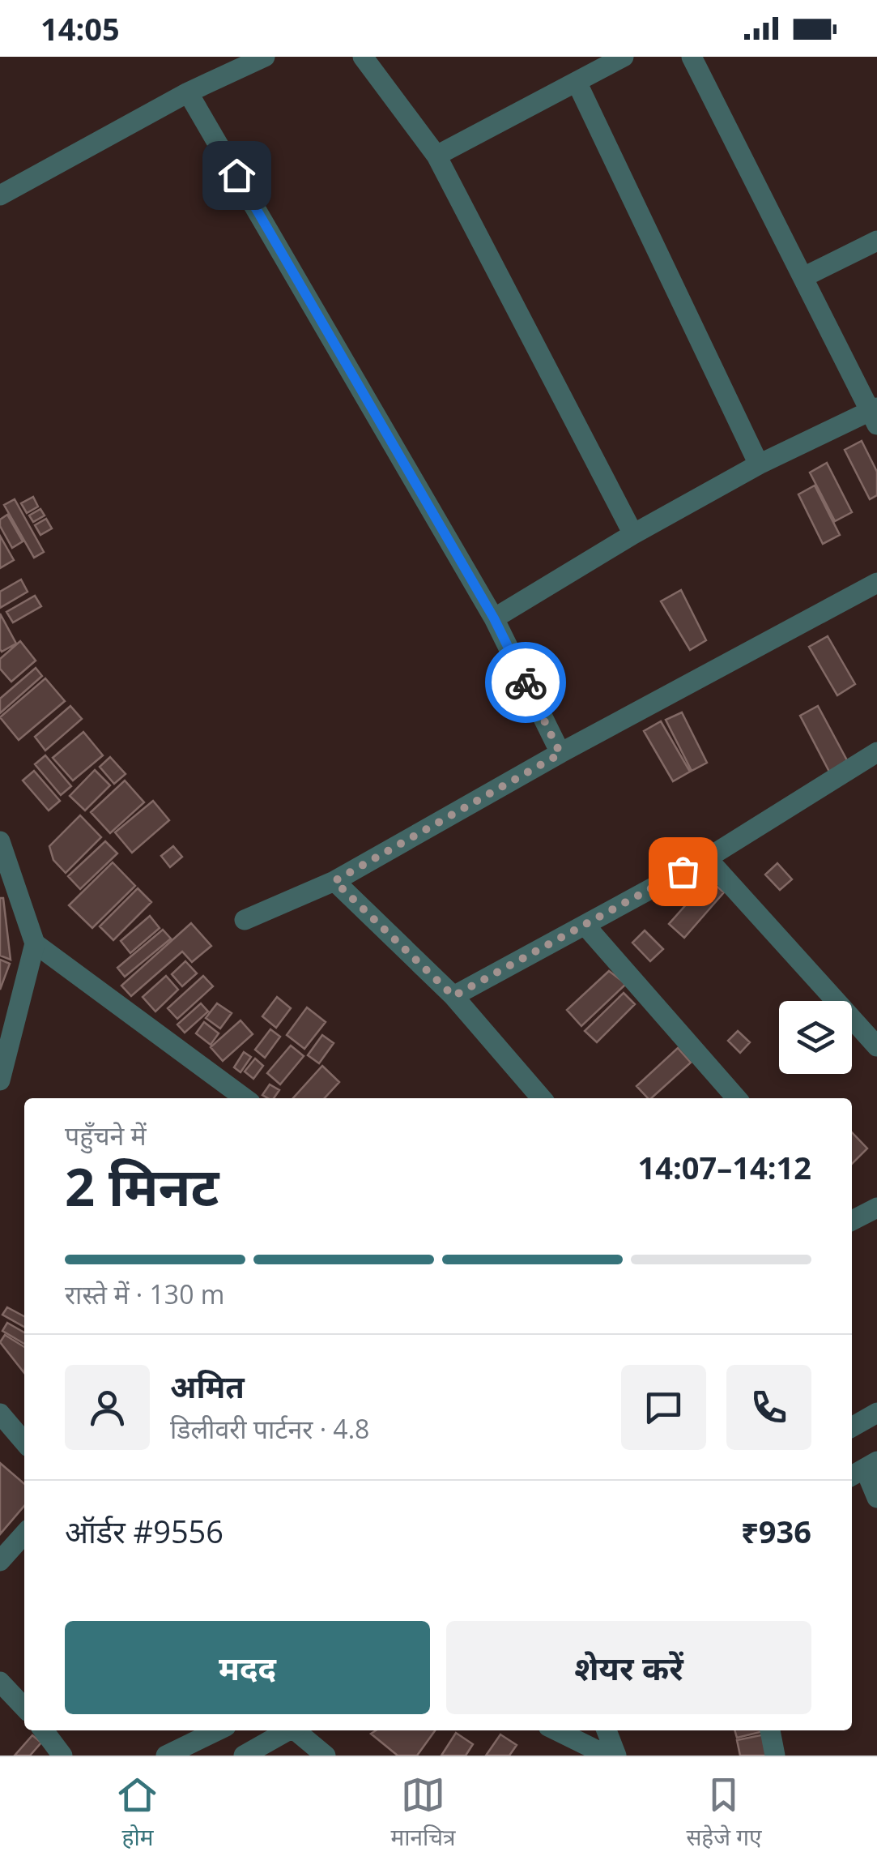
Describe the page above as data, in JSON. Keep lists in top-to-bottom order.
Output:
{
  "page": {
    "status": "14:05",
    "heading": ["2 मिनट", "पहुँचने में", "14:07–14:12"],
    "panel": [
      "अमित",
      "डिलीवरी पार्टनर · 4.8",
      "ऑर्डर #9556",
      "₹936"
    ],
    "bar": "रास्ते में · 130 m",
    "buttons": ["मदद", "शेयर करें"],
    "tabs": ["होम", "मानचित्र", "सहेजे गए"]
  }
}
